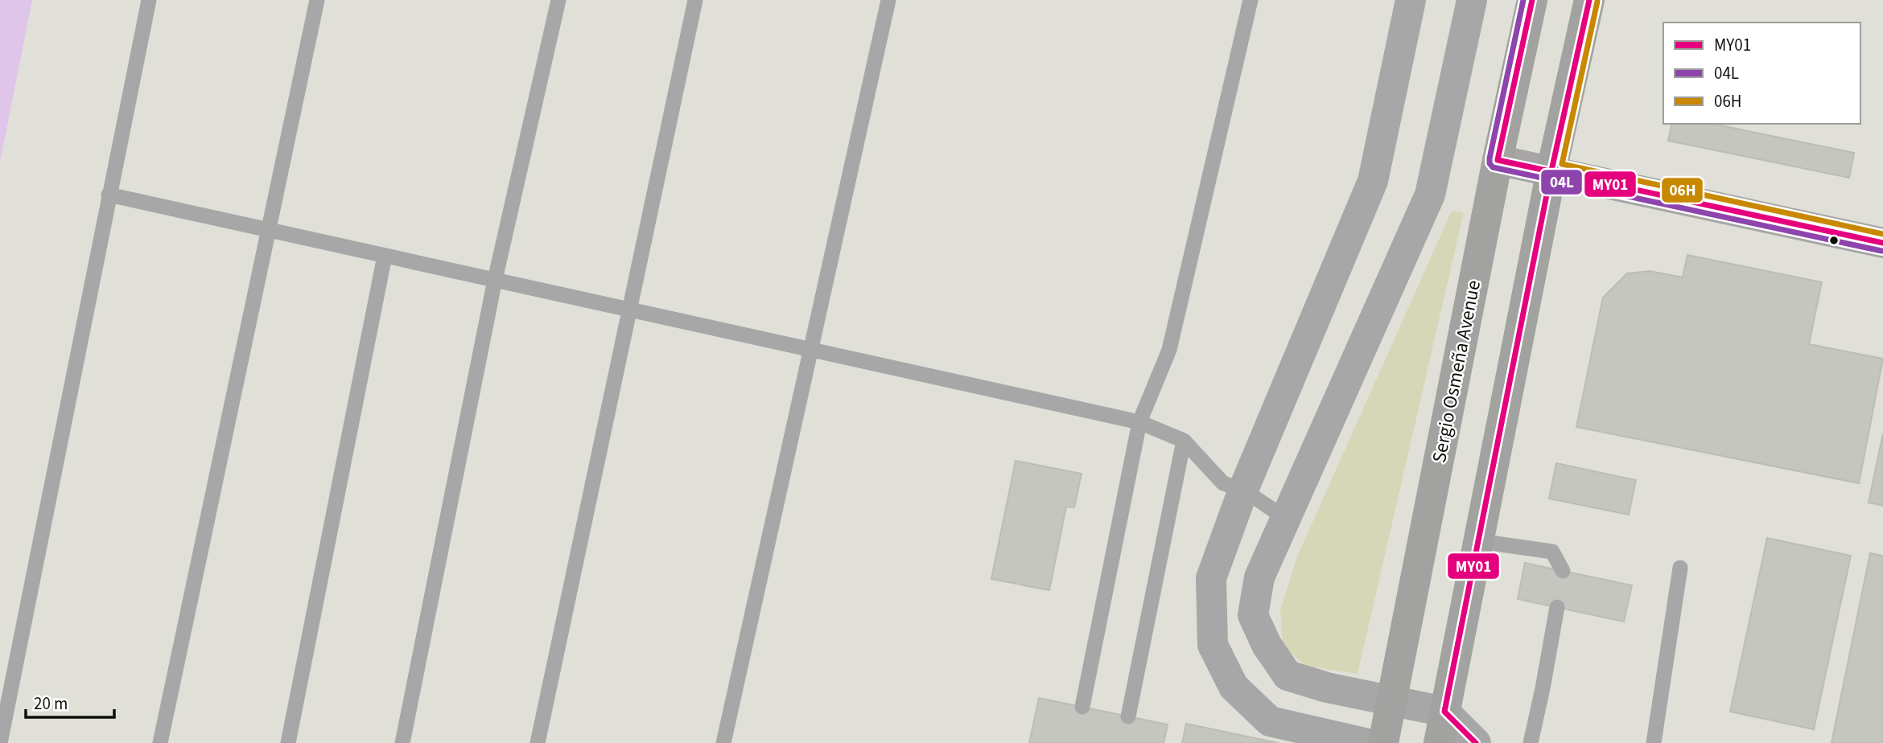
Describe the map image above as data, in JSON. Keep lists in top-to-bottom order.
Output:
{
  "streets": {
    "highway": ["Sergio Osmeña Avenue"]
  },
  "lines": ["transit line MY01", "transit line 04L", "transit line 06H"],
  "legend": ["MY01", "04L", "06H"],
  "scale_bar": "20 m"
}
